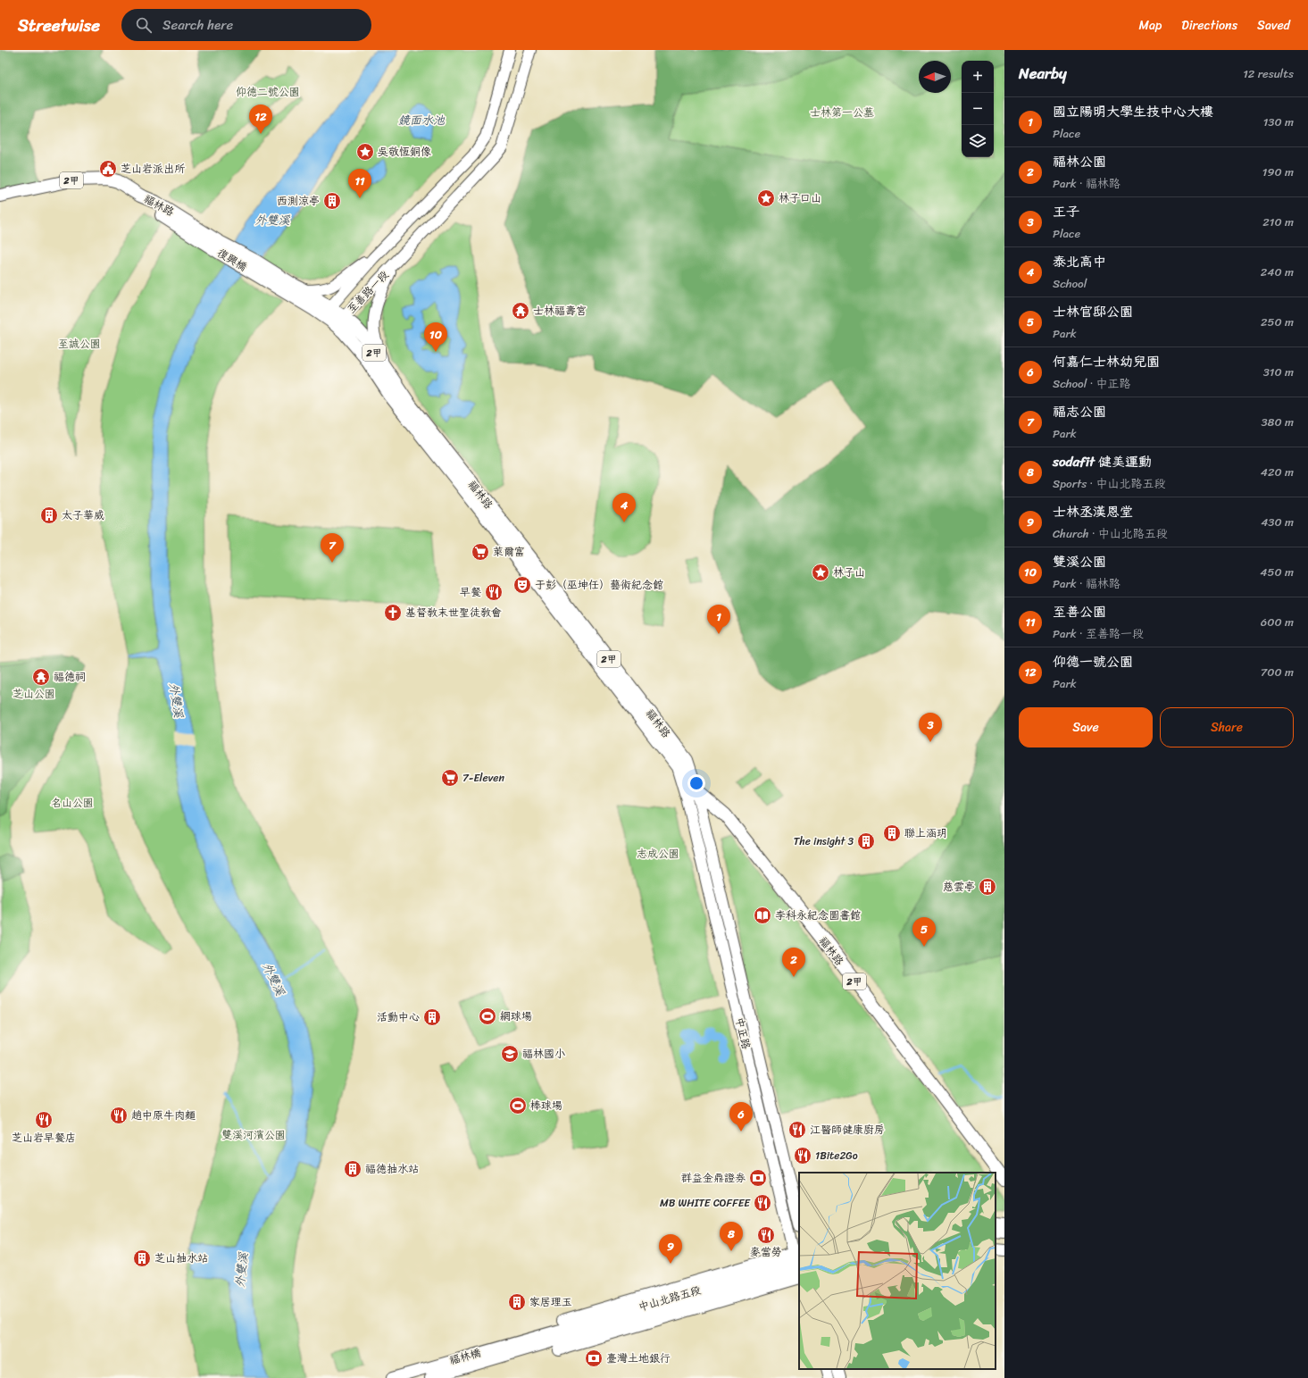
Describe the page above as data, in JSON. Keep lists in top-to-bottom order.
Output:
{
  "streets": {
    "main road": [
      "2甲",
      "福林路",
      "復興橋",
      "至善路一段",
      "中正路",
      "中山北路五段",
      "福林橋"
    ]
  },
  "crossings": [
    ["福林路", "復興橋"],
    ["福林路", "至善路一段"],
    ["福林路", "中正路"],
    ["中正路", "中山北路五段"],
    ["中山北路五段", "福林橋"]
  ],
  "water": ["鏡面水池", "外雙溪"],
  "parks": [
    "仰德二號公園",
    "士林第一公墓",
    "至誠公園",
    "芝山公園",
    "名山公園",
    "志成公園",
    "雙溪河濱公園"
  ],
  "places": {
    "place": ["吳敬恆銅像", "林子口山", "林子山"],
    "public building": ["芝山岩派出所"],
    "building": [
      "西測涼亭",
      "太子華威",
      "聯上涵玥",
      "The insight 3",
      "慈雲亭",
      "活動中心",
      "福德抽水站",
      "芝山抽水站",
      "家居理玉"
    ],
    "temple": ["士林福壽宮", "福德祠"],
    "supermarket": ["萊爾富", "7-Eleven"],
    "theatre": ["于彭（巫坤任）藝術紀念館"],
    "restaurant": [
      "早餐",
      "趙中原牛肉麵",
      "芝山岩早餐店",
      "江醫師健康廚房",
      "1Bite2Go",
      "MB WHITE COFFEE",
      "麥當勞"
    ],
    "church": ["基督教末世聖徒教會"],
    "library": ["李科永紀念圖書館"],
    "sports": ["網球場", "棒球場"],
    "school or university": ["福林國小"],
    "bank": ["群益金鼎證券", "臺灣土地銀行"]
  },
  "north": "left",
  "page": {
    "header": "Streetwise",
    "search": "Search here",
    "nav": ["Map", "Directions", "Saved"],
    "heading": ["Nearby", "12 results"],
    "map_buttons": ["+", "−"],
    "list": [
      {
        "mark": "1",
        "name": "國立陽明大學生技中心大樓",
        "note": "Place",
        "value": "130 m"
      },
      {
        "mark": "2",
        "name": "福林公園",
        "note": "Park · 福林路",
        "value": "190 m"
      },
      {
        "mark": "3",
        "name": "王子",
        "note": "Place",
        "value": "210 m"
      },
      {
        "mark": "4",
        "name": "泰北高中",
        "note": "School",
        "value": "240 m"
      },
      {
        "mark": "5",
        "name": "士林官邸公園",
        "note": "Park",
        "value": "250 m"
      },
      {
        "mark": "6",
        "name": "何嘉仁士林幼兒園",
        "note": "School · 中正路",
        "value": "310 m"
      },
      {
        "mark": "7",
        "name": "福志公園",
        "note": "Park",
        "value": "380 m"
      },
      {
        "mark": "8",
        "name": "sodafit 健美運動",
        "note": "Sports · 中山北路五段",
        "value": "420 m"
      },
      {
        "mark": "9",
        "name": "士林丞漢恩堂",
        "note": "Church · 中山北路五段",
        "value": "430 m"
      },
      {
        "mark": "10",
        "name": "雙溪公園",
        "note": "Park · 福林路",
        "value": "450 m"
      },
      {
        "mark": "11",
        "name": "至善公園",
        "note": "Park · 至善路一段",
        "value": "600 m"
      },
      {
        "mark": "12",
        "name": "仰德一號公園",
        "note": "Park",
        "value": "700 m"
      }
    ],
    "pins": [
      "12",
      "11",
      "10",
      "4",
      "7",
      "1",
      "3",
      "5",
      "2",
      "6",
      "8",
      "9"
    ],
    "buttons": ["Save", "Share"]
  }
}
